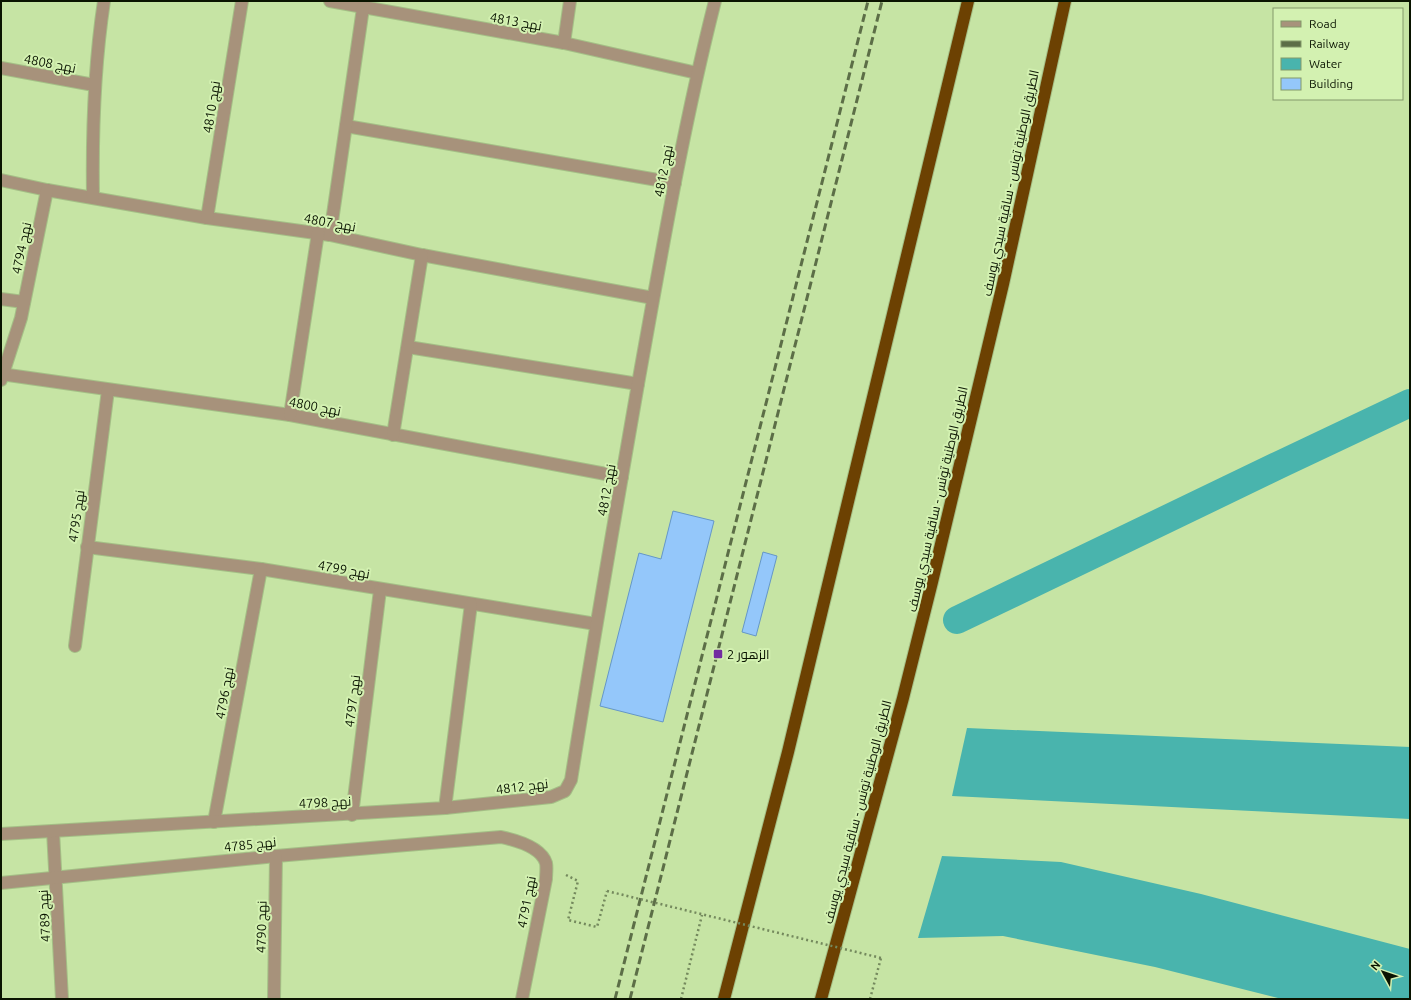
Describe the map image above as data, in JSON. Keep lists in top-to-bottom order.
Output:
{
  "streets": {
    "highway": ["الطريق الوطنية تونس - ساقية سيدي يوسف"],
    "street": [
      "نهج 4813",
      "نهج 4808",
      "نهج 4810",
      "نهج 4812",
      "نهج 4807",
      "نهج 4794",
      "نهج 4800",
      "نهج 4795",
      "نهج 4799",
      "نهج 4796",
      "نهج 4797",
      "نهج 4798",
      "نهج 4785",
      "نهج 4791",
      "نهج 4789",
      "نهج 4790"
    ]
  },
  "crossings": [
    ["نهج 4813", "نهج 4812"],
    ["نهج 4810", "نهج 4807"],
    ["نهج 4812", "نهج 4807"],
    ["نهج 4812", "نهج 4800"],
    ["نهج 4812", "نهج 4799"],
    ["نهج 4812", "نهج 4798"],
    ["نهج 4807", "نهج 4794"],
    ["نهج 4794", "نهج 4800"],
    ["نهج 4800", "نهج 4795"],
    ["نهج 4795", "نهج 4799"],
    ["نهج 4799", "نهج 4796"],
    ["نهج 4799", "نهج 4797"],
    ["نهج 4796", "نهج 4798"],
    ["نهج 4797", "نهج 4798"],
    ["نهج 4798", "نهج 4789"],
    ["نهج 4785", "نهج 4791"],
    ["نهج 4785", "نهج 4789"],
    ["نهج 4785", "نهج 4790"]
  ],
  "places": {
    "transit": ["الزهور 2"]
  },
  "legend": [
    "Road",
    "Railway",
    "Water",
    "Building"
  ],
  "north": "top left"
}
